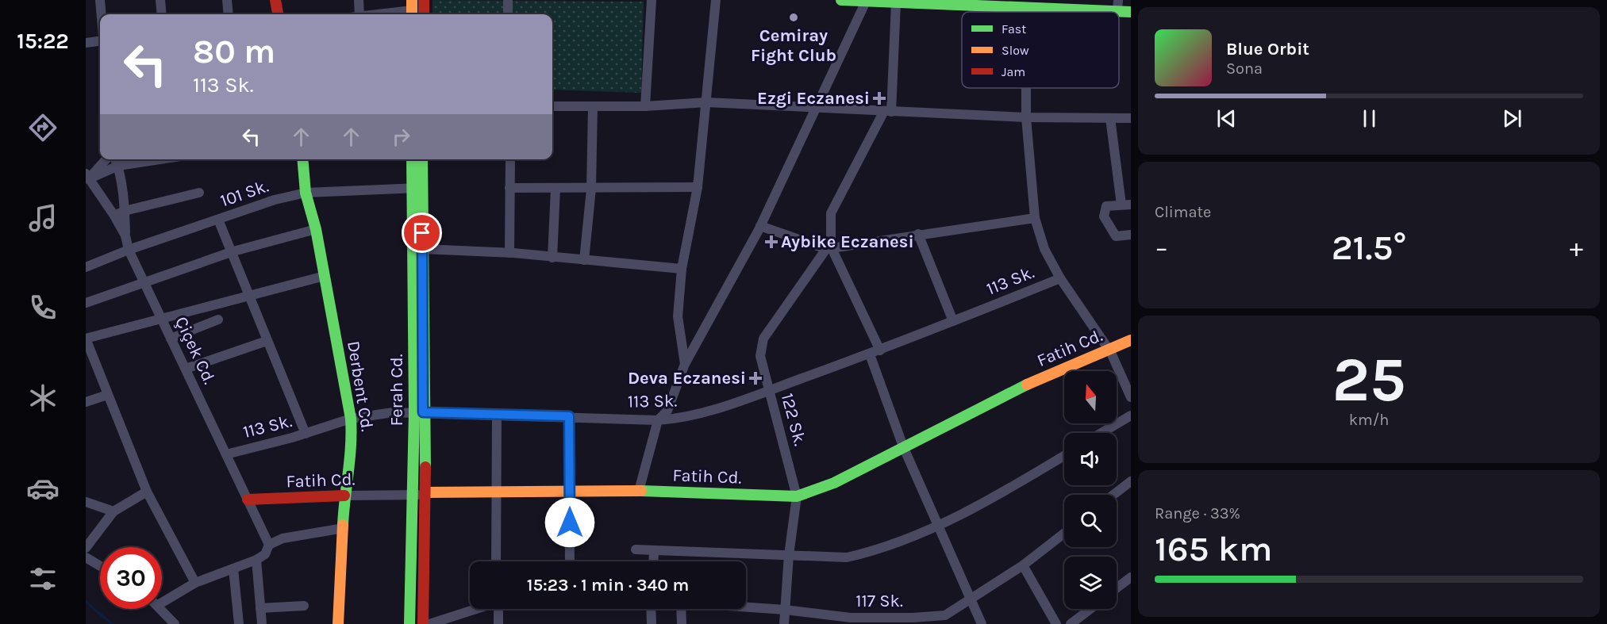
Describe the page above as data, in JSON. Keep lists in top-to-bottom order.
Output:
{
  "streets": {
    "street": [
      "101 Sk.",
      "113 Sk.",
      "Fatih Cd.",
      "Çiçek Cd.",
      "Derbent Cd.",
      "Ferah Cd.",
      "122 Sk.",
      "117 Sk."
    ]
  },
  "crossings": [
    ["101 Sk.", "Çiçek Cd."],
    ["101 Sk.", "Derbent Cd."],
    ["101 Sk.", "Ferah Cd."],
    ["113 Sk.", "Çiçek Cd."],
    ["113 Sk.", "Derbent Cd."],
    ["113 Sk.", "Ferah Cd."],
    ["113 Sk.", "122 Sk."],
    ["Fatih Cd.", "Çiçek Cd."],
    ["Fatih Cd.", "Derbent Cd."],
    ["Fatih Cd.", "Ferah Cd."],
    ["Fatih Cd.", "122 Sk."],
    ["122 Sk.", "117 Sk."]
  ],
  "places": {
    "other": ["Cemiray Fight Club"],
    "health": ["Ezgi Eczanesi", "Aybike Eczanesi", "Deva Eczanesi"]
  },
  "legend": ["Fast", "Slow", "Jam"],
  "north": "top",
  "page": {
    "tabs": "15:22",
    "turn": ["80 m", "113 Sk."],
    "song": ["Blue Orbit", "Sona"],
    "tile": [
      "Climate",
      ["25", "km/h"],
      ["Range · 33%", "165 km"]
    ],
    "heat": ["−", "21.5°", "+"],
    "limit": "30",
    "trip": "15:23 · 1 min · 340 m"
  }
}
